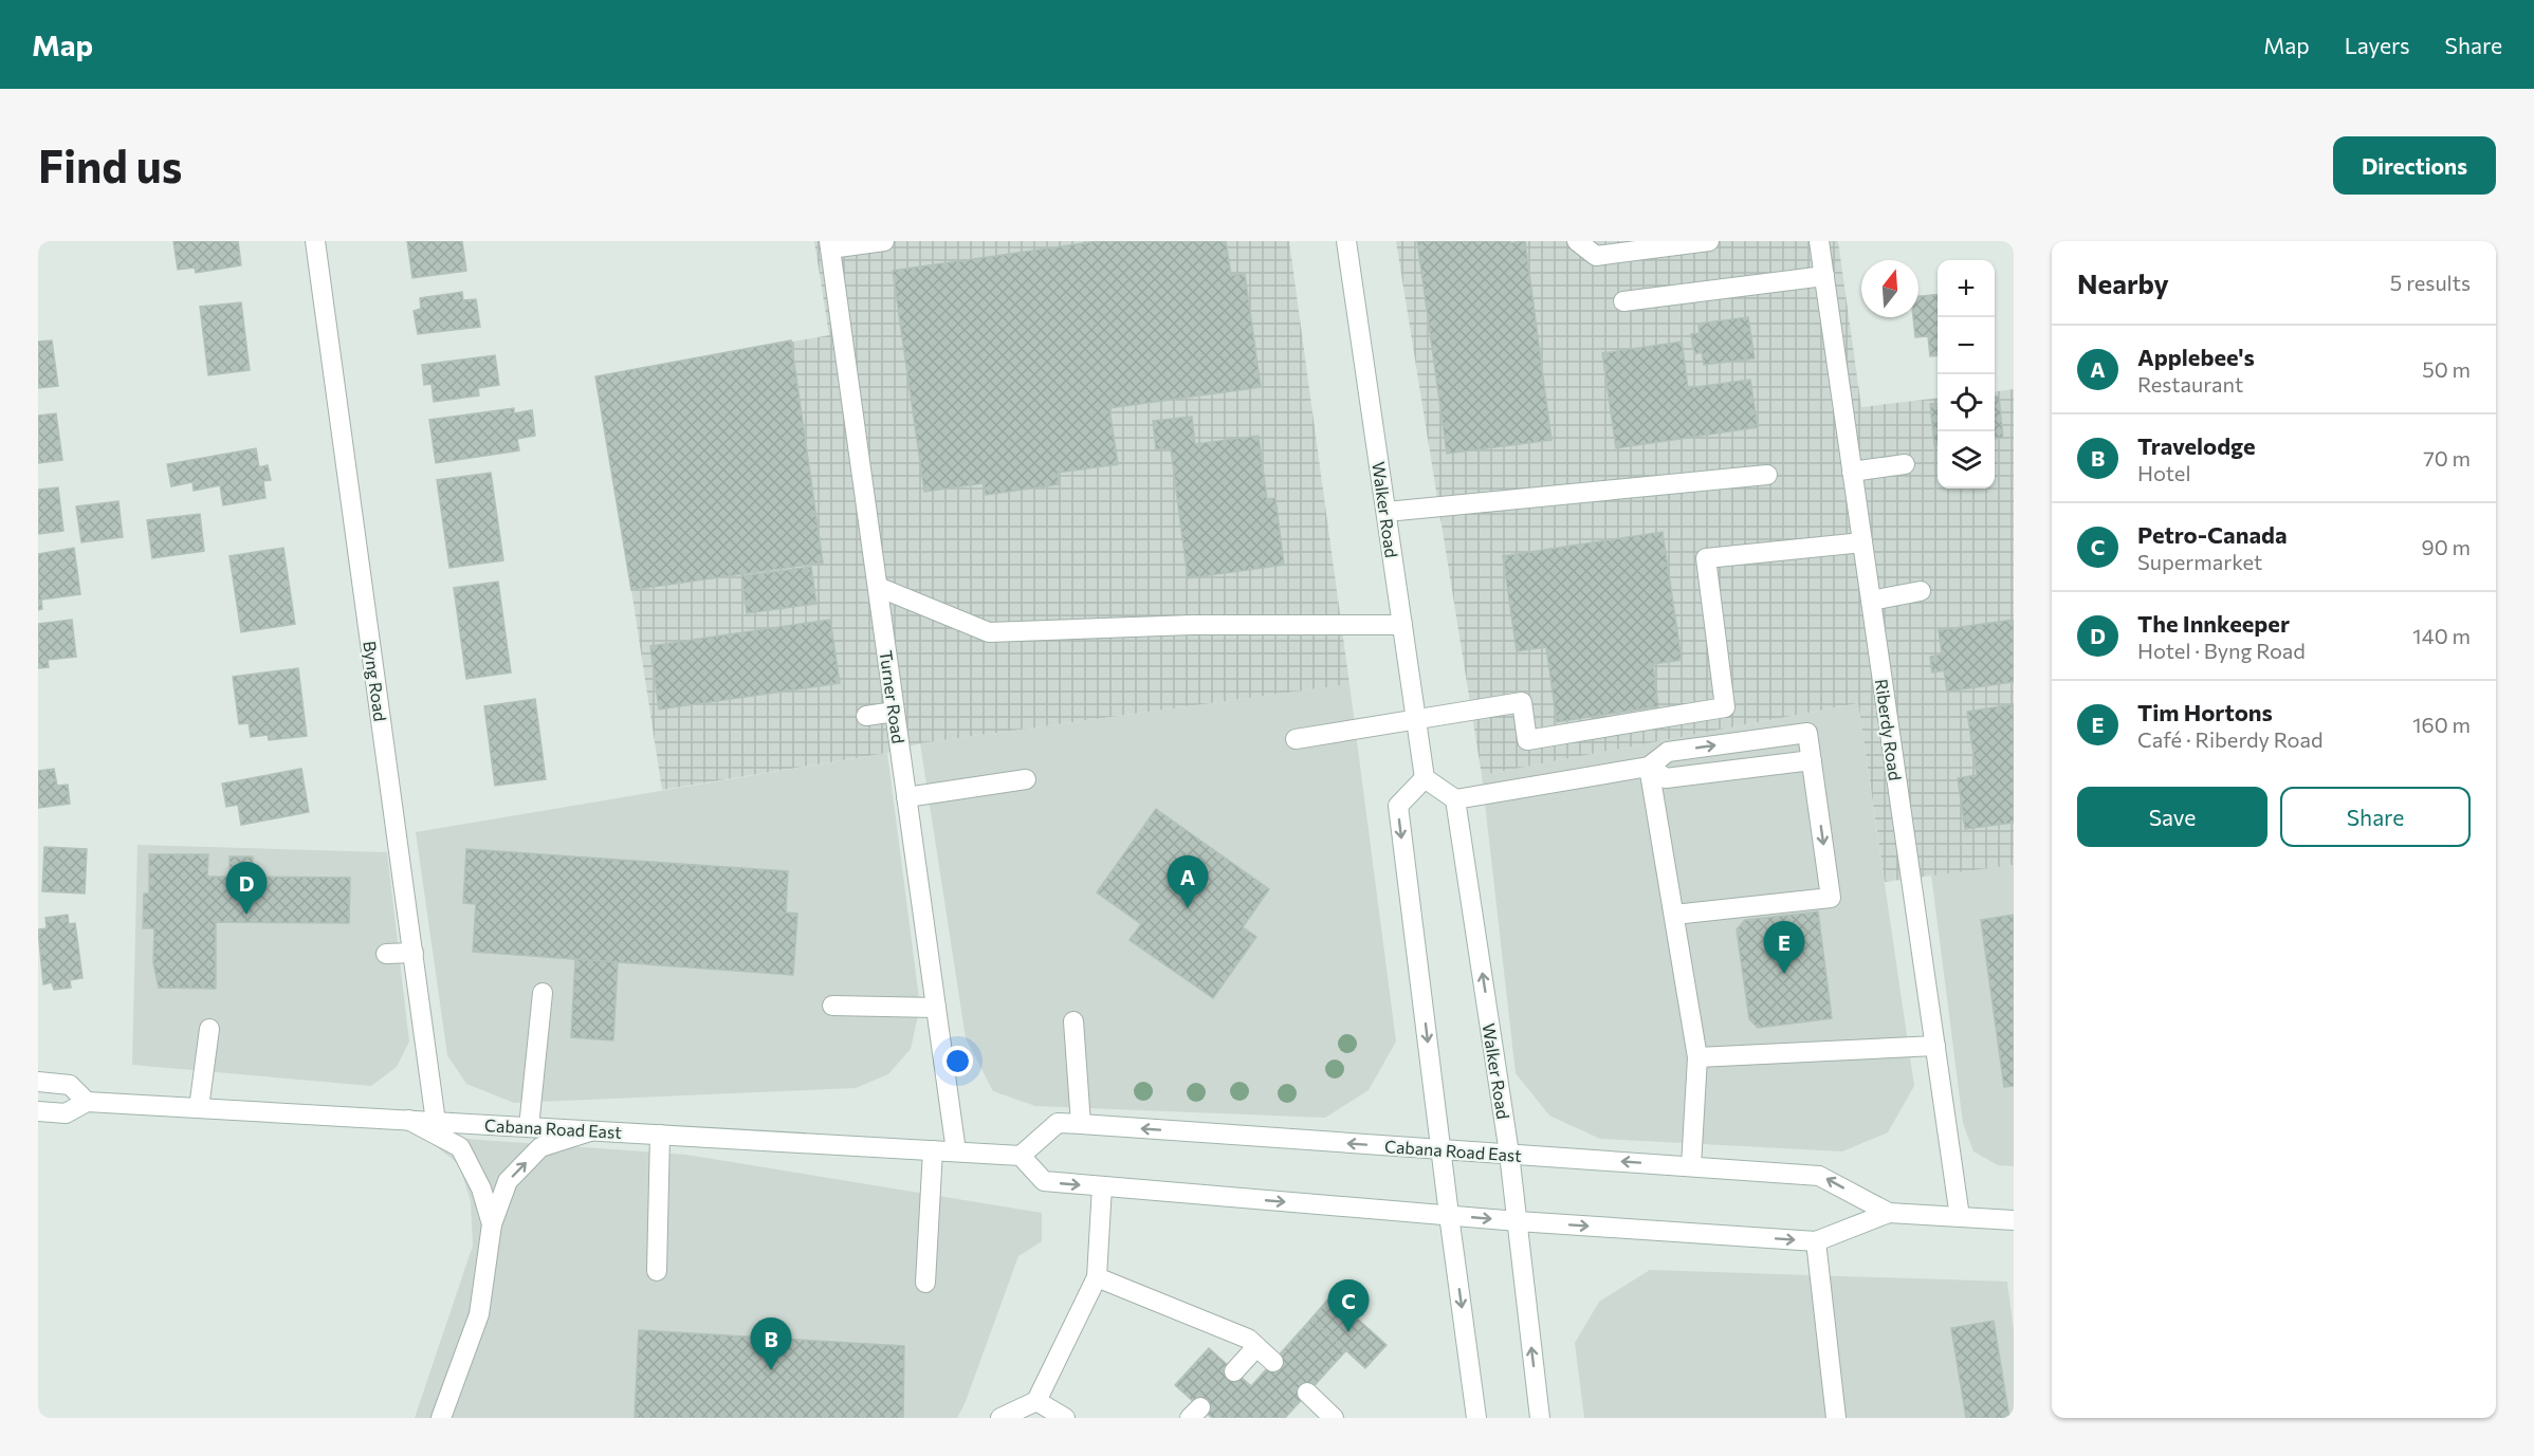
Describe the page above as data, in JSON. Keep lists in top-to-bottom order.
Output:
{
  "streets": {
    "main road": [
      "Walker Road",
      "Byng Road",
      "Turner Road",
      "Riberdy Road",
      "Cabana Road East"
    ]
  },
  "crossings": [
    ["Walker Road", "Cabana Road East"],
    ["Byng Road", "Cabana Road East"],
    ["Turner Road", "Cabana Road East"],
    ["Riberdy Road", "Cabana Road East"]
  ],
  "north": "top",
  "page": {
    "header": "Map",
    "nav": ["Map", "Layers", "Share"],
    "buttons": [
      "Directions",
      ["Save", "Share"]
    ],
    "title": "Find us",
    "heading": ["Nearby", "5 results"],
    "map_buttons": ["+", "−"],
    "list": [
      {
        "mark": "A",
        "name": "Applebee's",
        "note": "Restaurant",
        "value": "50 m"
      },
      {
        "mark": "B",
        "name": "Travelodge",
        "note": "Hotel",
        "value": "70 m"
      },
      {
        "mark": "C",
        "name": "Petro-Canada",
        "note": "Supermarket",
        "value": "90 m"
      },
      {
        "mark": "D",
        "name": "The Innkeeper",
        "note": "Hotel · Byng Road",
        "value": "140 m"
      },
      {
        "mark": "E",
        "name": "Tim Hortons",
        "note": "Café · Riberdy Road",
        "value": "160 m"
      }
    ],
    "pins": [
      "A",
      "D",
      "E",
      "C",
      "B"
    ]
  }
}
